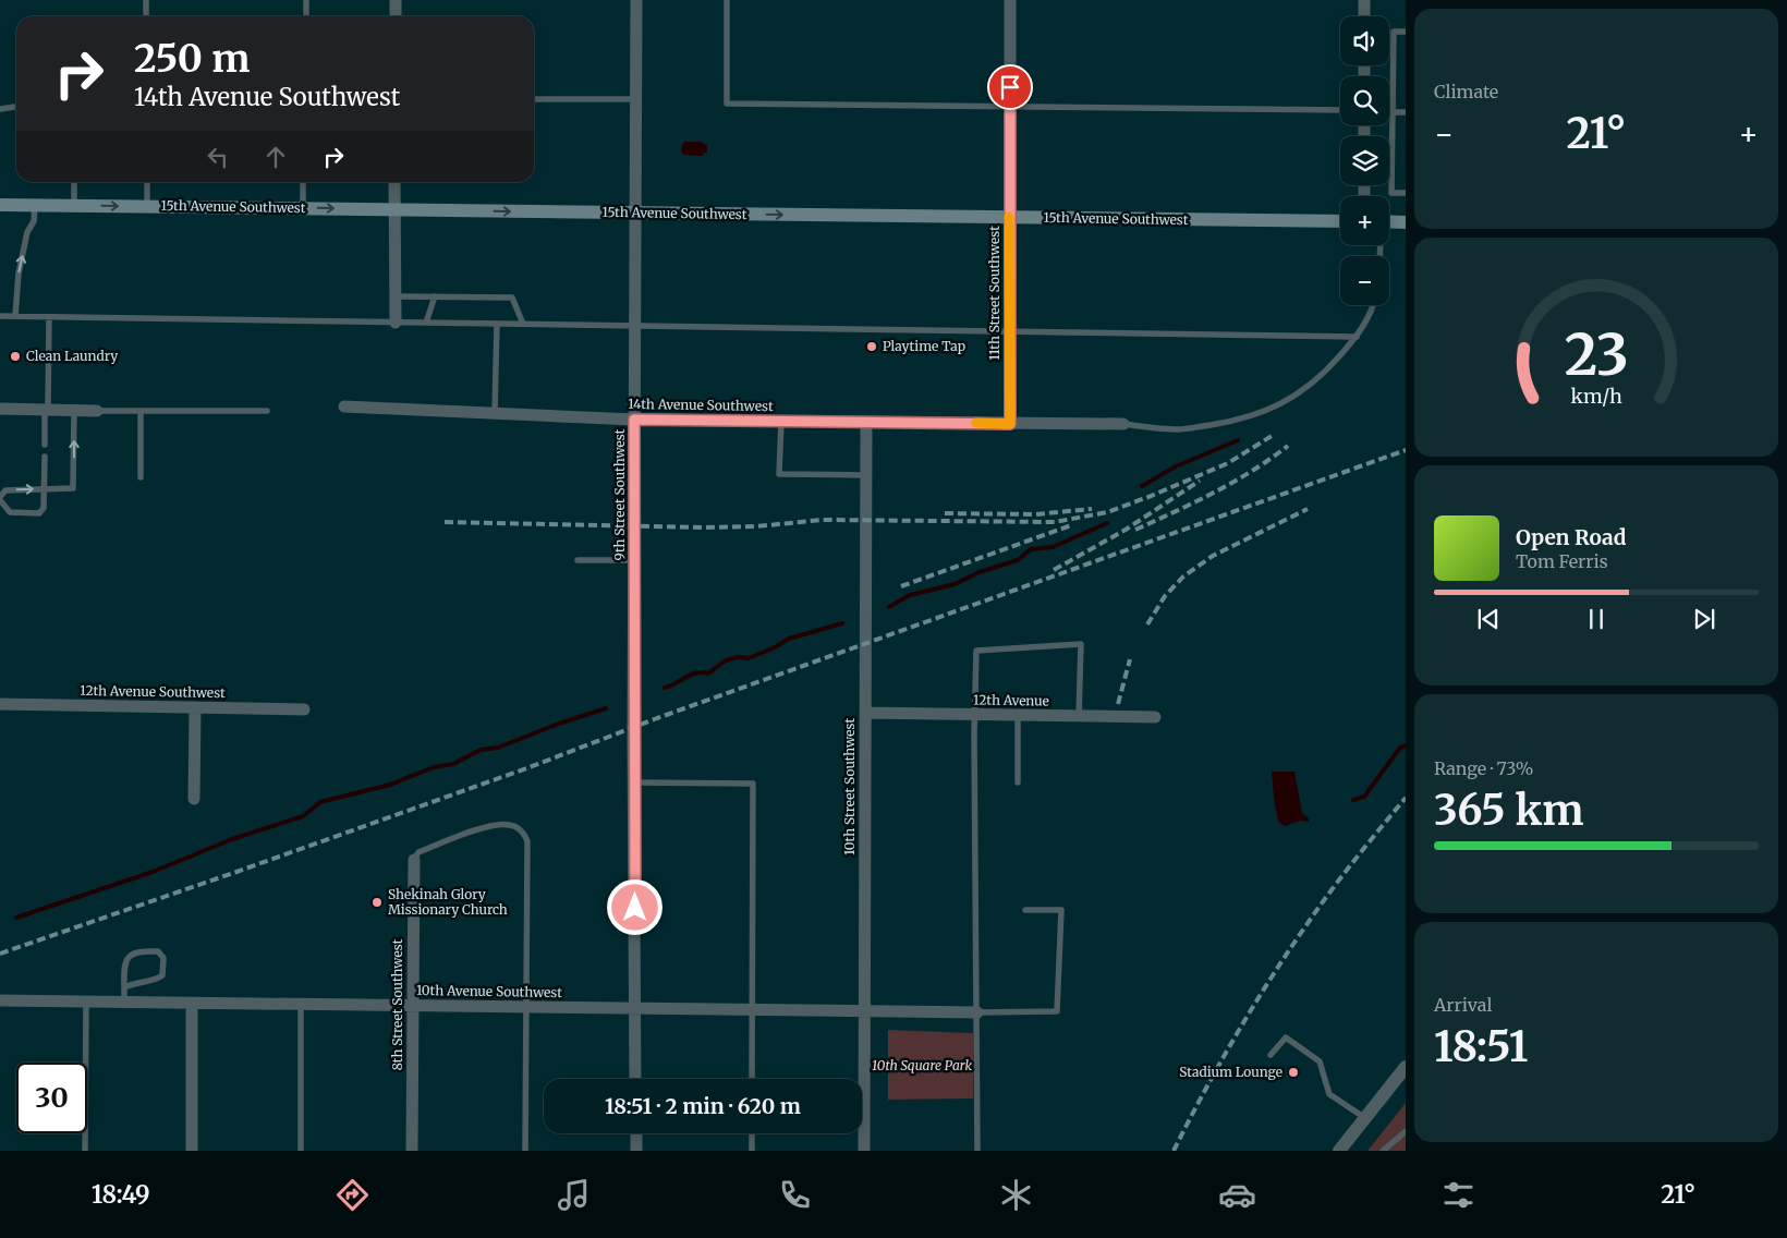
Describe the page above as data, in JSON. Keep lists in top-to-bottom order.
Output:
{
  "streets": {
    "main road": ["15th Avenue Southwest"],
    "street": [
      "11th Street Southwest",
      "14th Avenue Southwest",
      "9th Street Southwest",
      "12th Avenue Southwest",
      "12th Avenue",
      "10th Street Southwest",
      "10th Avenue Southwest",
      "8th Street Southwest"
    ]
  },
  "crossings": [
    ["15th Avenue Southwest", "11th Street Southwest"],
    ["15th Avenue Southwest", "9th Street Southwest"],
    ["11th Street Southwest", "14th Avenue Southwest"],
    ["14th Avenue Southwest", "9th Street Southwest"],
    ["14th Avenue Southwest", "10th Street Southwest"],
    ["9th Street Southwest", "10th Avenue Southwest"],
    ["12th Avenue", "10th Street Southwest"],
    ["10th Street Southwest", "10th Avenue Southwest"],
    ["10th Avenue Southwest", "8th Street Southwest"]
  ],
  "one_way": ["15th Avenue Southwest"],
  "parks": ["10th Square Park"],
  "places": [
    "Playtime Tap",
    "Clean Laundry",
    "Shekinah Glory Missionary Church",
    "Stadium Lounge"
  ],
  "page": {
    "tile": [
      "Climate",
      ["Range · 73%", "365 km"],
      ["Arrival", "18:51"]
    ],
    "map_buttons": ["+", "−"],
    "turn": ["250 m", "14th Avenue Southwest"],
    "heat": ["−", "21°", "+"],
    "song": ["Open Road", "Tom Ferris"],
    "limit": "30",
    "trip": "18:51 · 2 min · 620 m",
    "tabs": ["18:49", "21°"],
    "gauge": ["23", "km/h"]
  }
}
